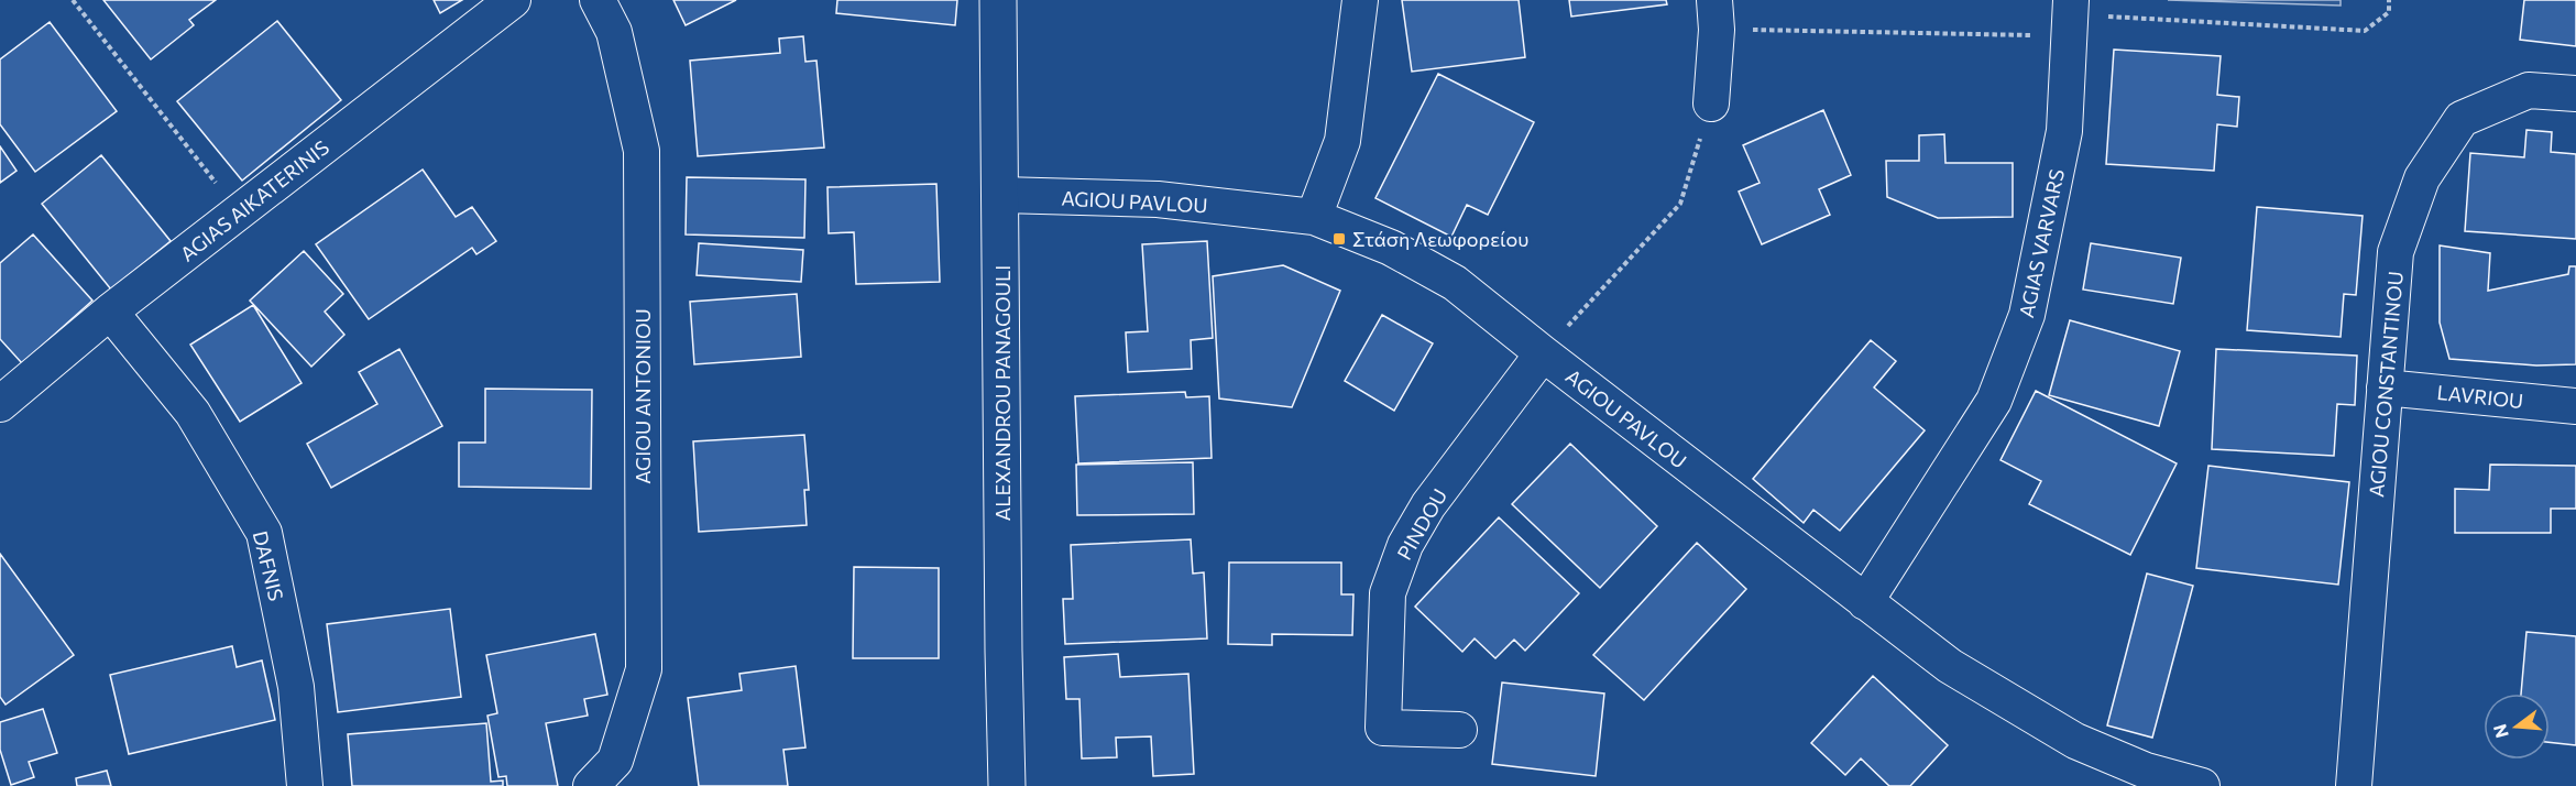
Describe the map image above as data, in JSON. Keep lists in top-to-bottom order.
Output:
{
  "streets": {
    "street": [
      "AGIAS AIKATERINIS",
      "AGIOU PAVLOU",
      "AGIAS VARVARS",
      "AGIOU CONSTANTINOU",
      "ALEXANDROU PANAGOULI",
      "AGIOU ANTONIOU",
      "LAVRIOU",
      "PINDOU",
      "DAFNIS"
    ]
  },
  "crossings": [
    ["AGIAS AIKATERINIS", "DAFNIS"],
    ["AGIOU PAVLOU", "AGIAS VARVARS"],
    ["AGIOU PAVLOU", "ALEXANDROU PANAGOULI"],
    ["AGIOU PAVLOU", "PINDOU"],
    ["AGIOU CONSTANTINOU", "LAVRIOU"]
  ],
  "places": {
    "transit": ["Στάση Λεωφορείου"]
  },
  "north": "left"
}
